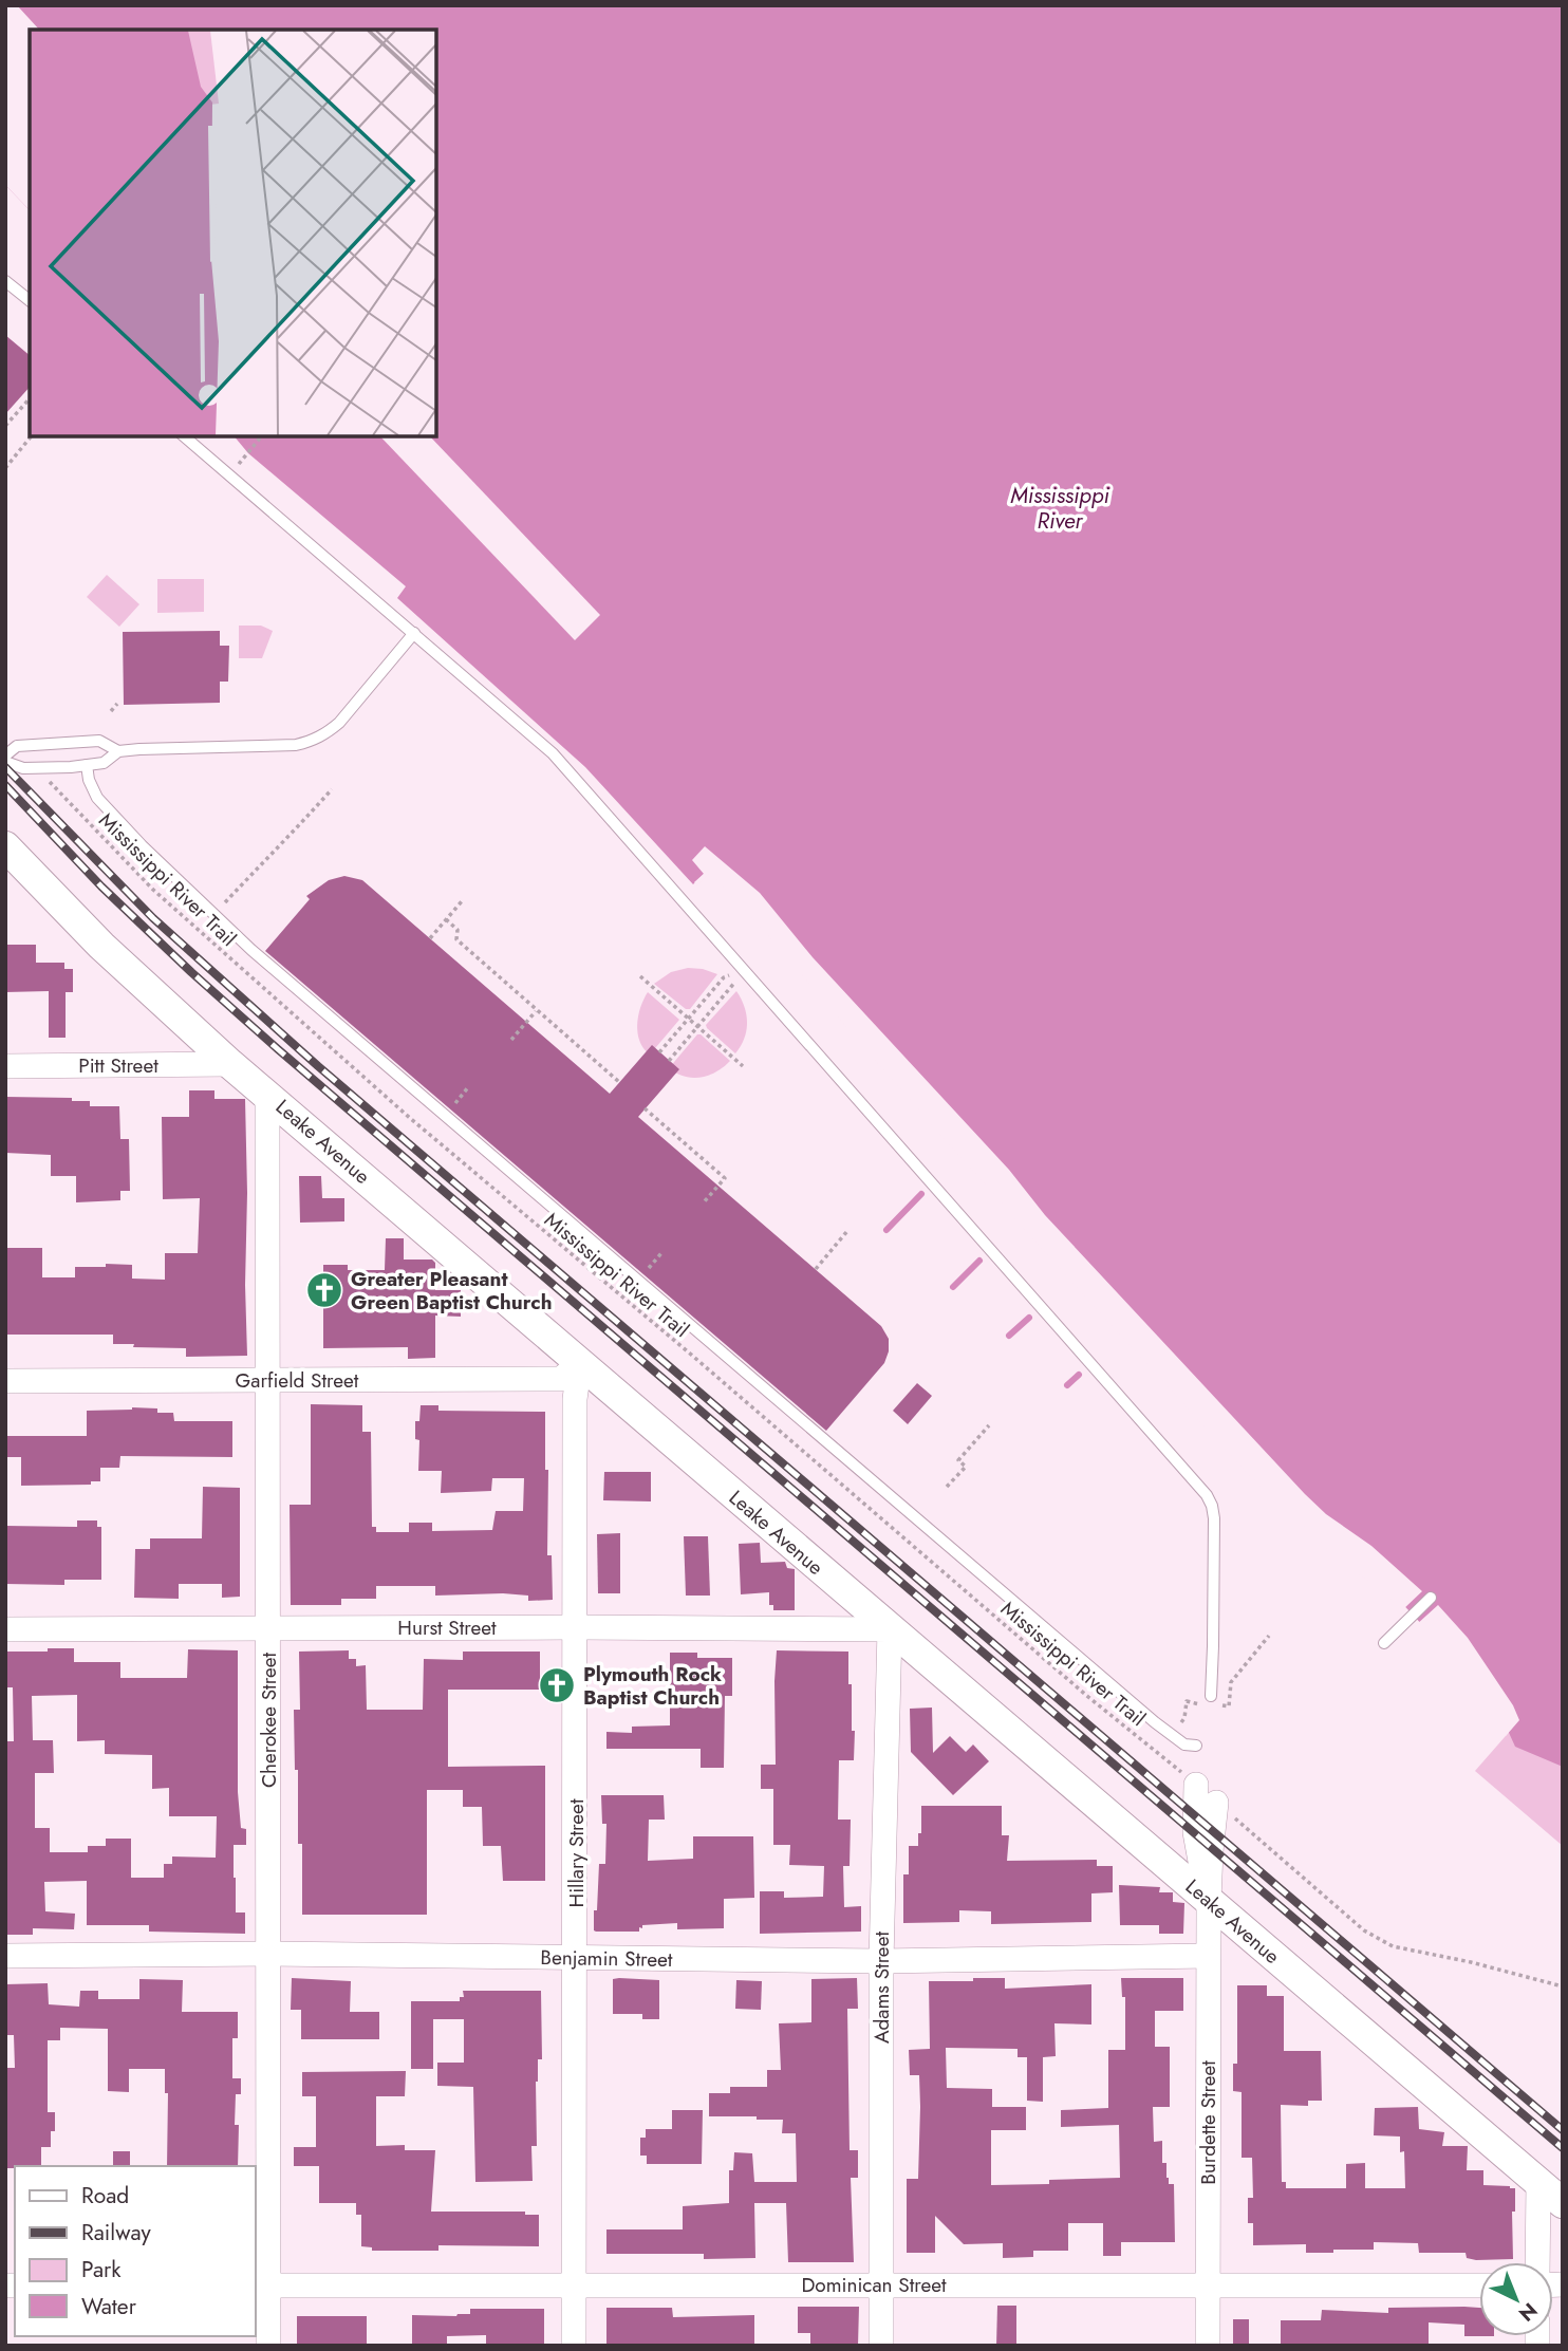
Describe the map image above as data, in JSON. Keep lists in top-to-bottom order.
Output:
{
  "streets": {
    "street": [
      "Pitt Street",
      "Leake Avenue",
      "Garfield Street",
      "Hurst Street",
      "Cherokee Street",
      "Hillary Street",
      "Benjamin Street",
      "Adams Street",
      "Burdette Street",
      "Dominican Street"
    ],
    "path": ["Mississippi River Trail"]
  },
  "crossings": [
    ["Pitt Street", "Leake Avenue"],
    ["Leake Avenue", "Garfield Street"],
    ["Leake Avenue", "Hurst Street"],
    ["Leake Avenue", "Cherokee Street"],
    ["Leake Avenue", "Hillary Street"],
    ["Leake Avenue", "Adams Street"],
    ["Leake Avenue", "Burdette Street"],
    ["Garfield Street", "Cherokee Street"],
    ["Garfield Street", "Hillary Street"],
    ["Hurst Street", "Cherokee Street"],
    ["Hurst Street", "Hillary Street"],
    ["Hurst Street", "Adams Street"],
    ["Cherokee Street", "Benjamin Street"],
    ["Cherokee Street", "Dominican Street"],
    ["Hillary Street", "Benjamin Street"],
    ["Hillary Street", "Dominican Street"],
    ["Benjamin Street", "Adams Street"],
    ["Benjamin Street", "Burdette Street"],
    ["Adams Street", "Dominican Street"],
    ["Burdette Street", "Dominican Street"]
  ],
  "water": ["Mississippi River"],
  "places": {
    "church": ["Greater Pleasant Green Baptist Church", "Plymouth Rock Baptist Church"]
  },
  "legend": [
    "Road",
    "Railway",
    "Park",
    "Water"
  ],
  "north": "bottom right"
}
